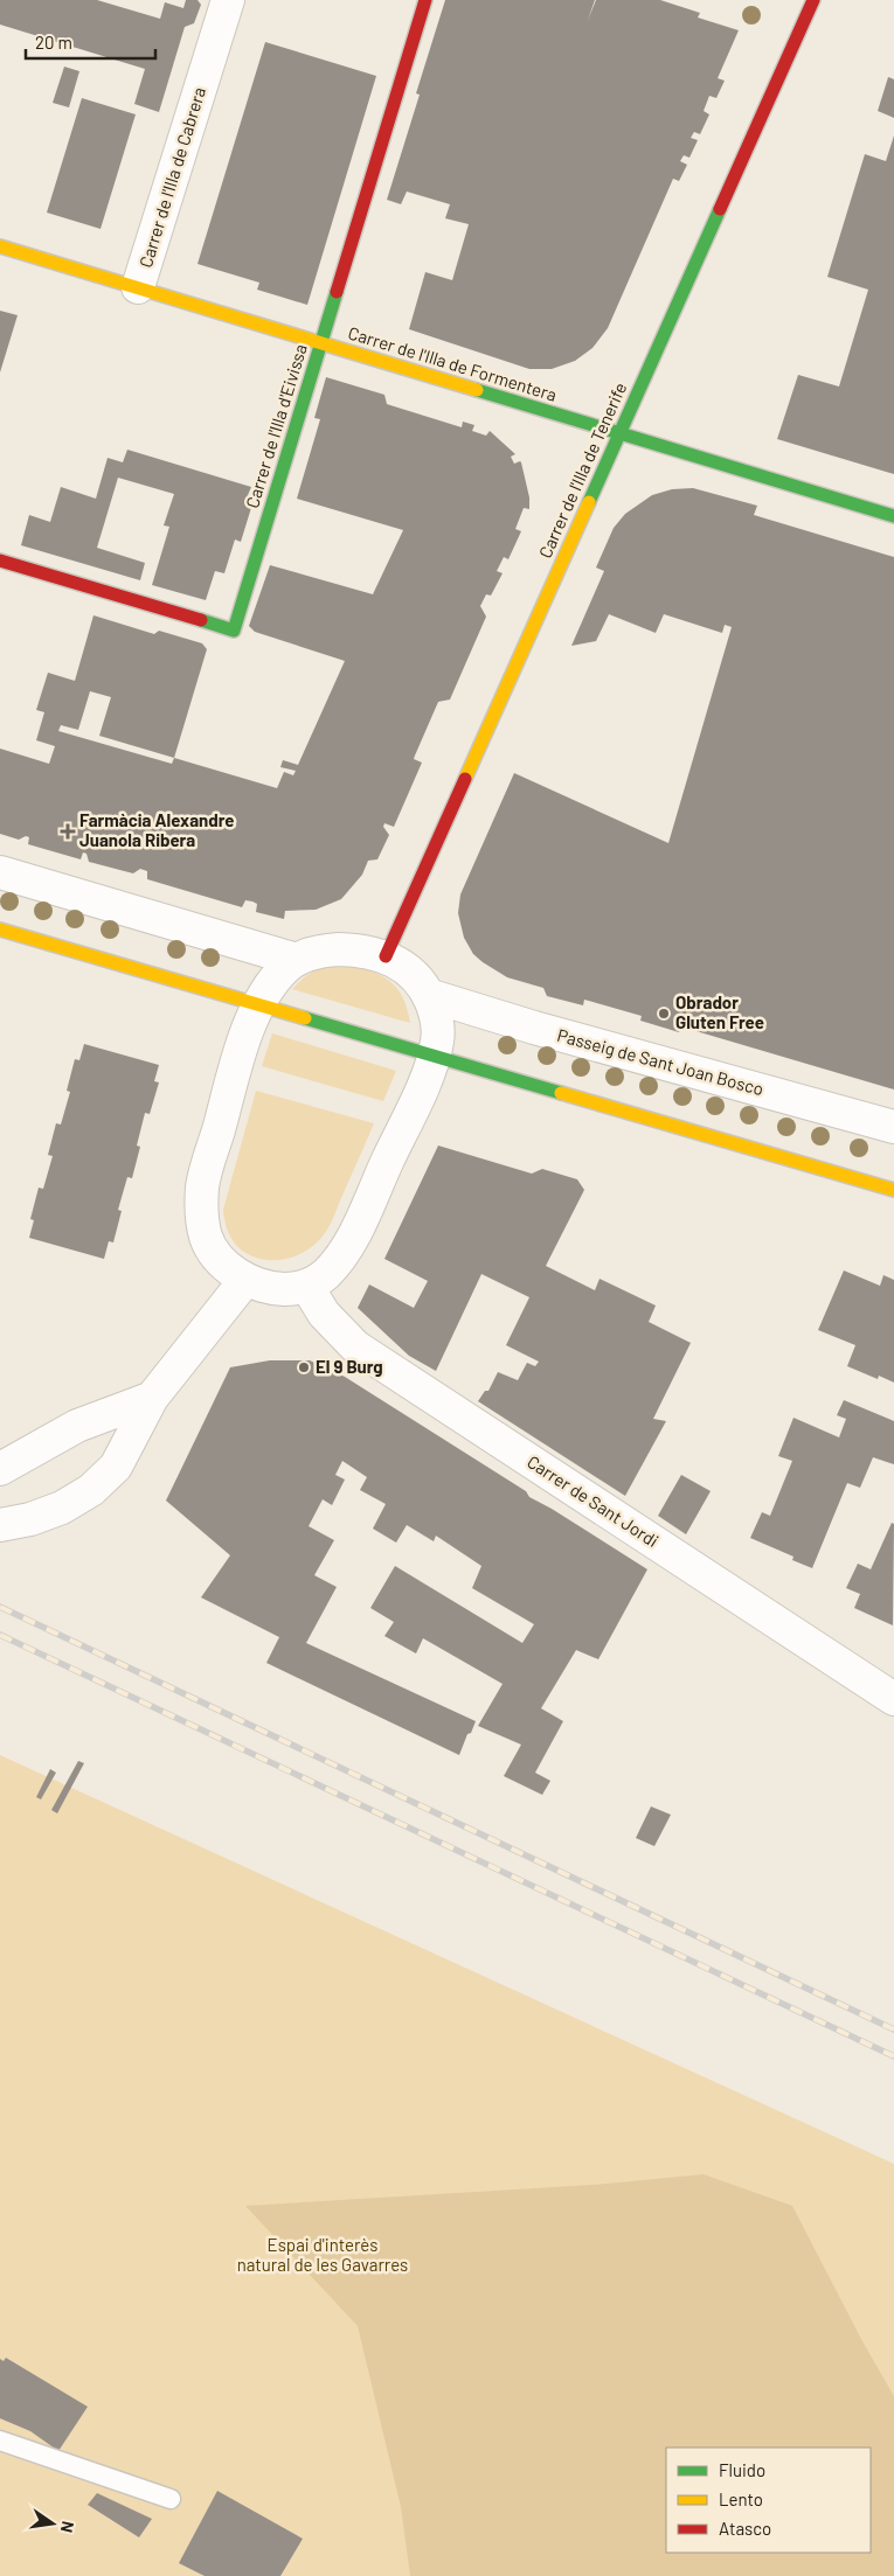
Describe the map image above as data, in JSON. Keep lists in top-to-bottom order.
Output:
{
  "streets": {
    "street": [
      "Carrer de l'Illa de Cabrera",
      "Carrer de l'Illa de Formentera",
      "Carrer de l'Illa d'Eivissa",
      "Carrer de l'Illa de Tenerife",
      "Passeig de Sant Joan Bosco",
      "Carrer de Sant Jordi"
    ]
  },
  "crossings": [
    ["Carrer de l'Illa de Cabrera", "Carrer de l'Illa de Formentera"],
    ["Carrer de l'Illa de Formentera", "Carrer de l'Illa d'Eivissa"],
    ["Carrer de l'Illa de Formentera", "Carrer de l'Illa de Tenerife"]
  ],
  "parks": ["Espai d'interès natural de les Gavarres"],
  "places": {
    "health": ["Farmàcia Alexandre Juanola Ribera"],
    "other": ["Obrador Gluten Free", "El 9 Burg"]
  },
  "legend": ["Fluido", "Lento", "Atasco"],
  "scale_bar": "20 m",
  "north": "right"
}
